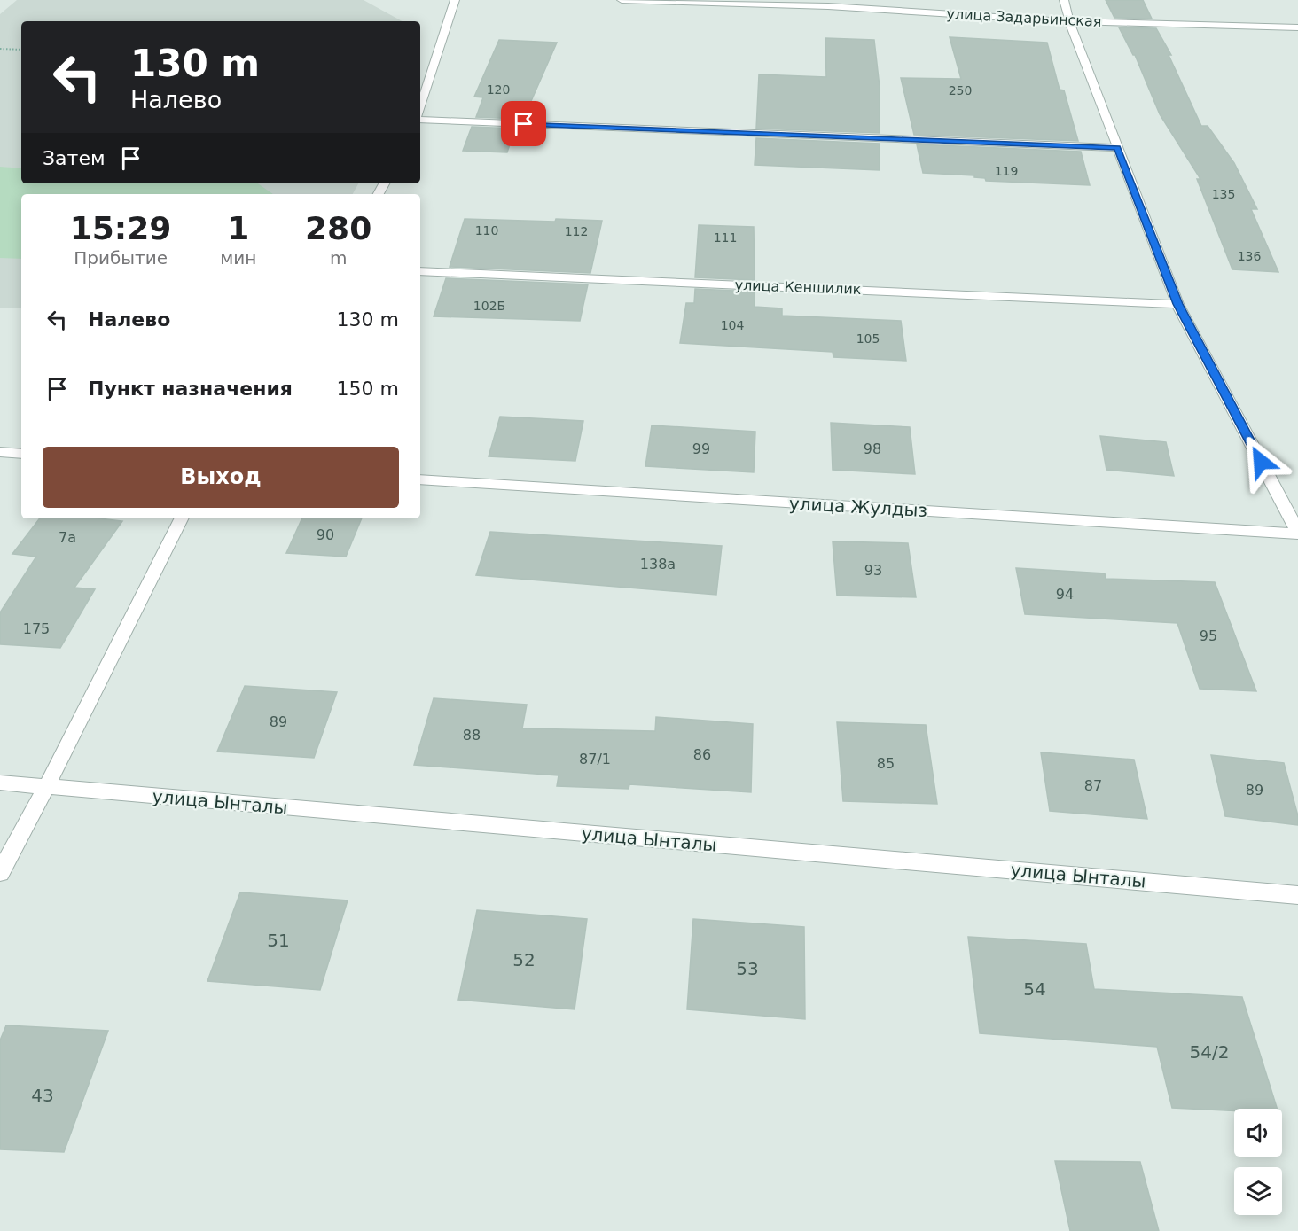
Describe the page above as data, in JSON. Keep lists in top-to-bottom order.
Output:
{
  "streets": {
    "street": [
      "улица Задарьинская",
      "улица Кеншилик",
      "улица Жулдыз",
      "улица Ынталы"
    ]
  },
  "house_numbers": [
    "120",
    "250",
    "119",
    "135",
    "110",
    "112",
    "111",
    "136",
    "102Б",
    "104",
    "105",
    "99",
    "98",
    "90",
    "7а",
    "138а",
    "93",
    "94",
    "175",
    "95",
    "89",
    "88",
    "86",
    "87/1",
    "85",
    "87",
    "89",
    "51",
    "52",
    "53",
    "54",
    "54/2",
    "43"
  ],
  "page": {
    "turn": ["130 m", "Налево"],
    "then": "Затем",
    "eta": [
      "15:29",
      "Прибытие",
      "1",
      "мин",
      "280",
      "m"
    ],
    "list": [
      {
        "name": "Налево",
        "value": "130 m"
      },
      {
        "name": "Пункт назначения",
        "value": "150 m"
      }
    ],
    "buttons": "Выход"
  }
}
